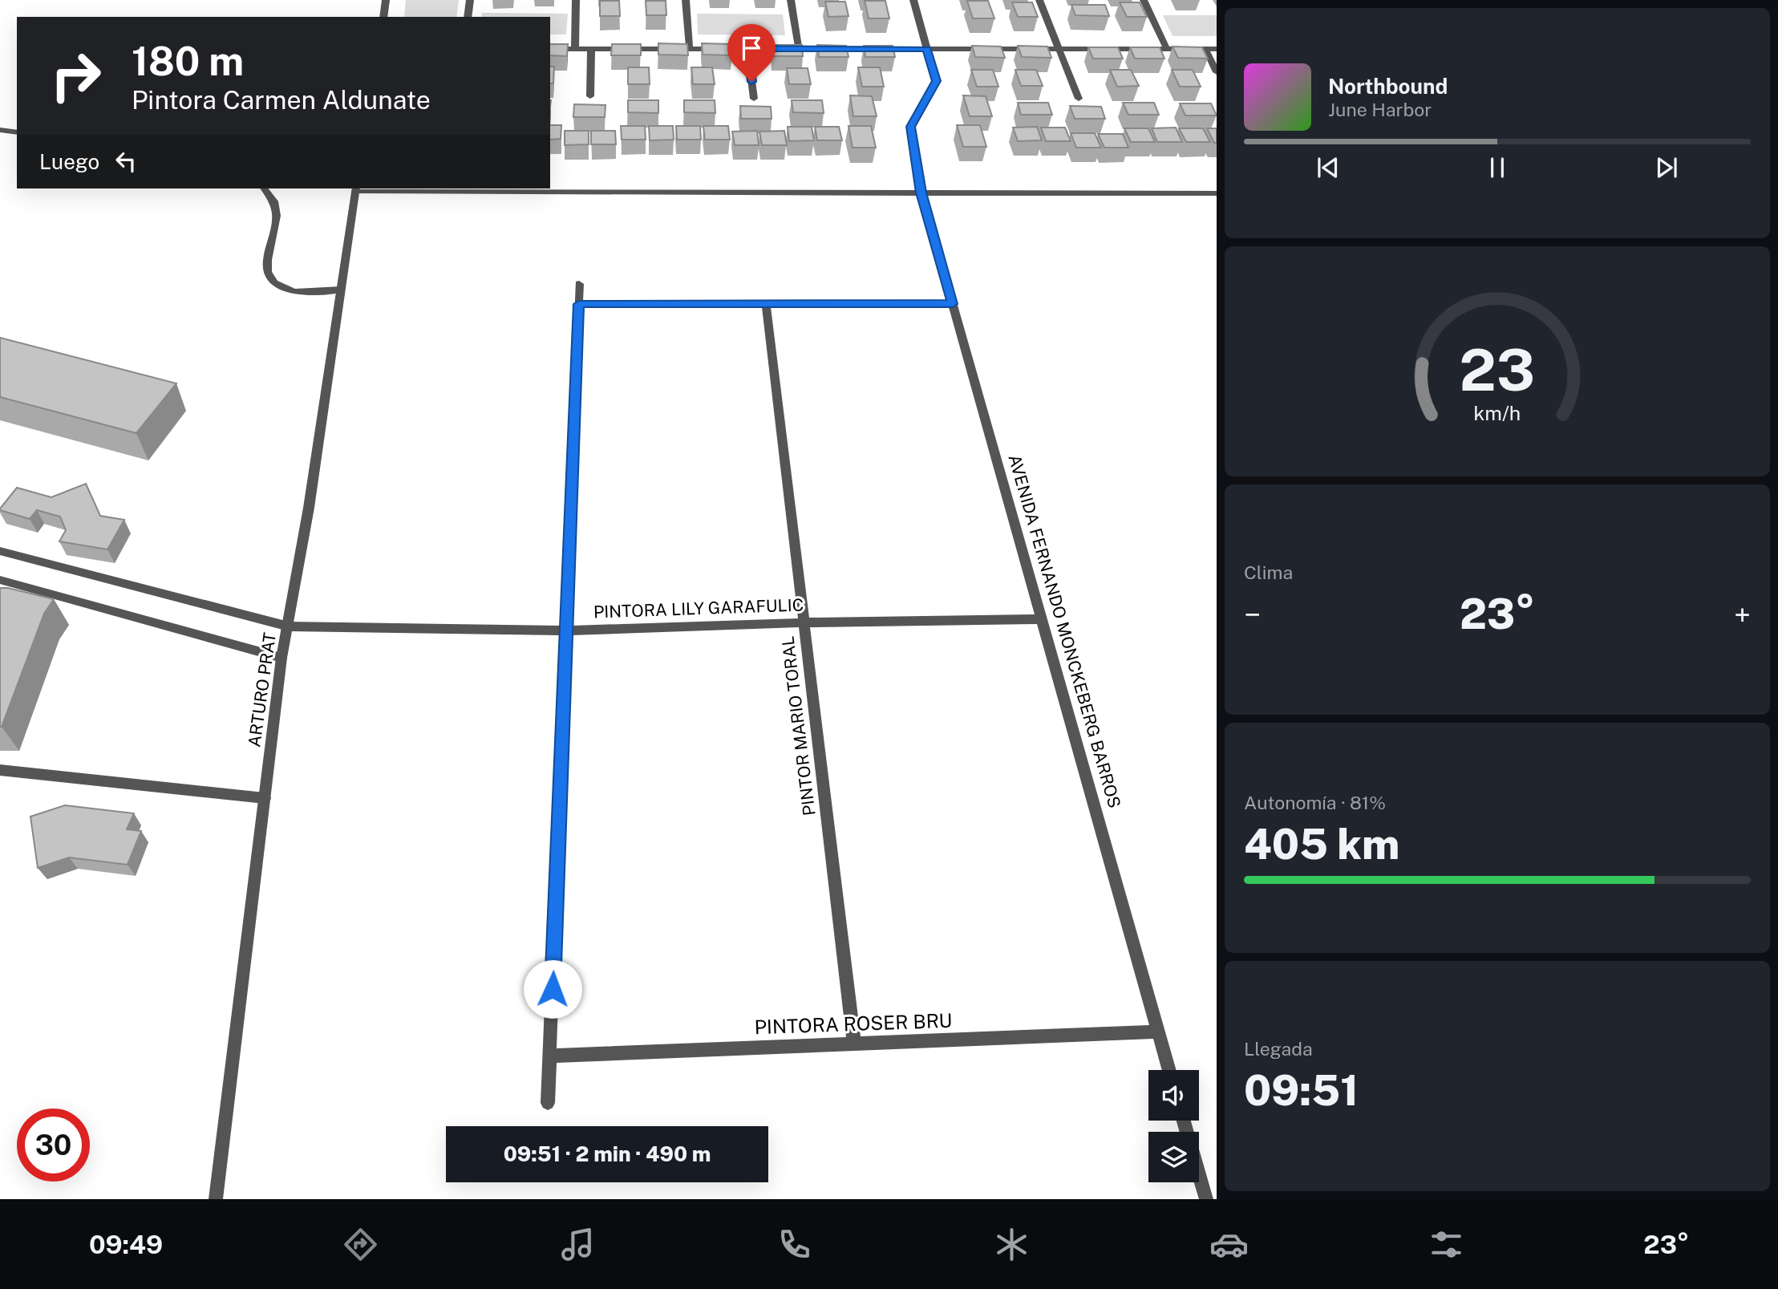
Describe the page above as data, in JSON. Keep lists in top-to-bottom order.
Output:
{
  "streets": {
    "street": [
      "PINTORA LILY GARAFULIC",
      "AVENIDA FERNANDO MONCKEBERG BARROS",
      "ARTURO PRAT",
      "PINTOR MARIO TORAL",
      "PINTORA ROSER BRU"
    ]
  },
  "crossings": [
    ["PINTORA LILY GARAFULIC", "AVENIDA FERNANDO MONCKEBERG BARROS"],
    ["PINTORA LILY GARAFULIC", "ARTURO PRAT"],
    ["PINTORA LILY GARAFULIC", "PINTOR MARIO TORAL"],
    ["AVENIDA FERNANDO MONCKEBERG BARROS", "PINTORA ROSER BRU"],
    ["PINTOR MARIO TORAL", "PINTORA ROSER BRU"]
  ],
  "page": {
    "turn": ["180 m", "Pintora Carmen Aldunate"],
    "song": ["Northbound", "June Harbor"],
    "then": "Luego",
    "tile": [
      "Clima",
      ["Autonomía · 81%", "405 km"],
      ["Llegada", "09:51"]
    ],
    "heat": ["−", "23°", "+"],
    "limit": "30",
    "trip": "09:51 · 2 min · 490 m",
    "tabs": ["09:49", "23°"],
    "gauge": ["23", "km/h"]
  }
}
